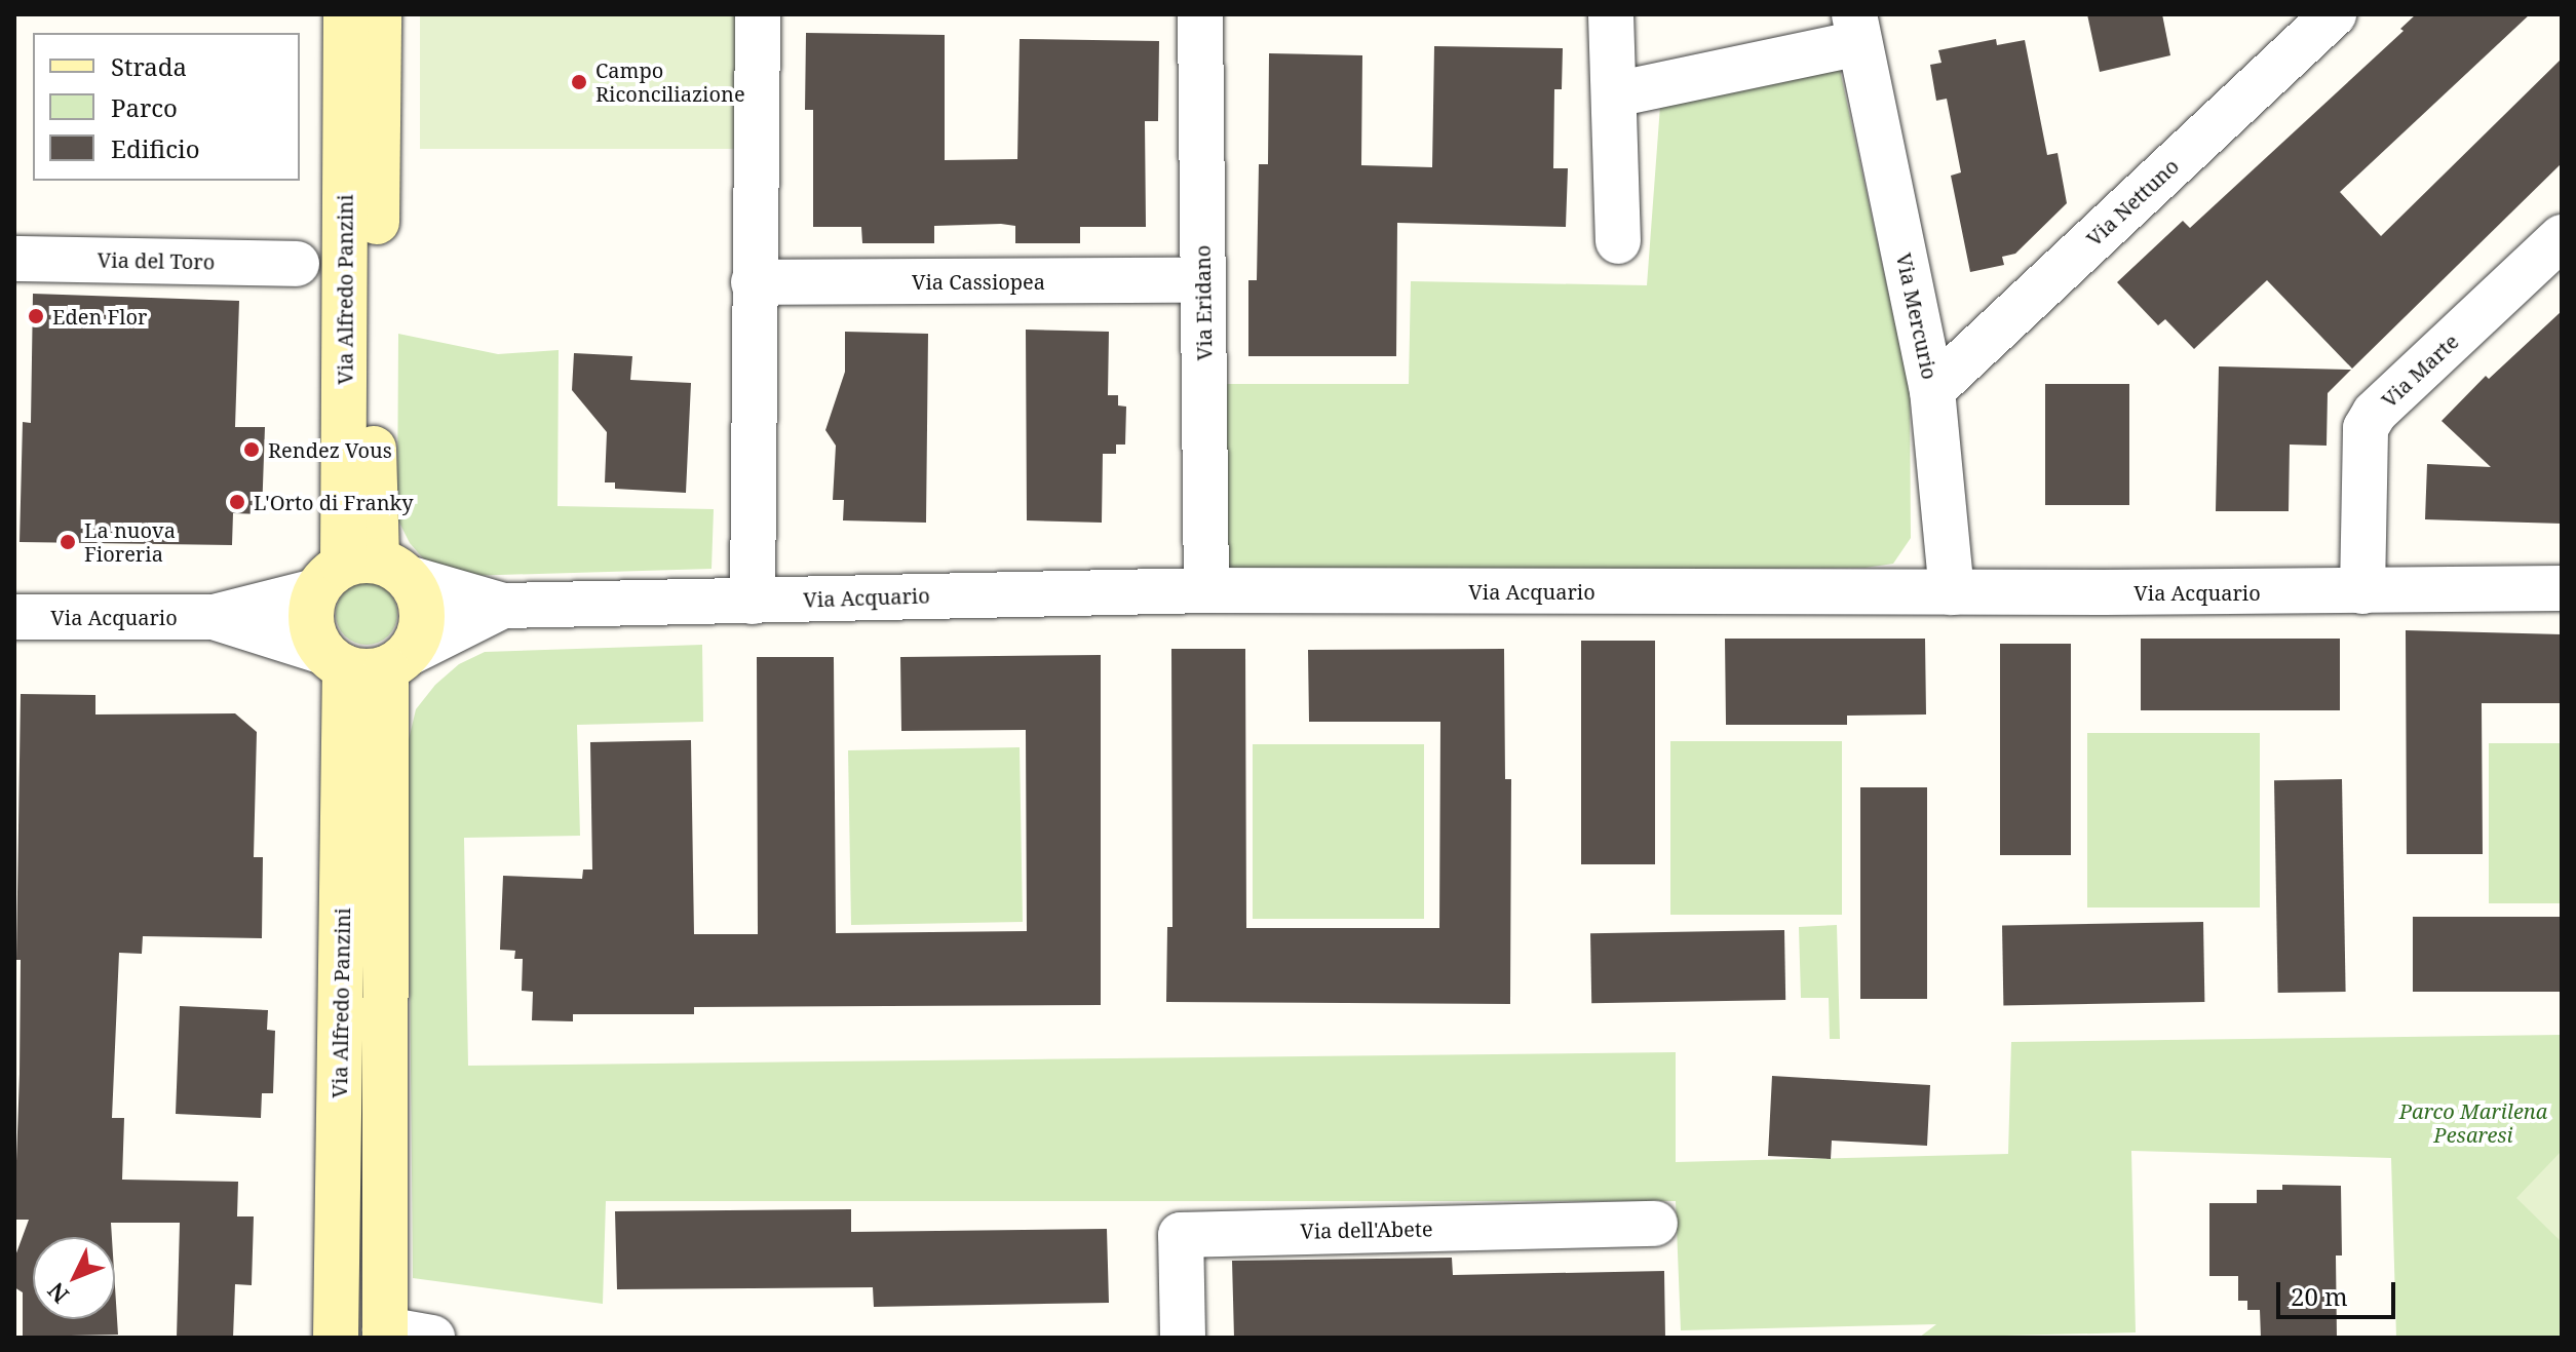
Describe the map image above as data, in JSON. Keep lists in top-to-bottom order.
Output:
{
  "streets": {
    "main road": ["Via Alfredo Panzini"],
    "street": [
      "Via Nettuno",
      "Via del Toro",
      "Via Cassiopea",
      "Via Eridano",
      "Via Mercurio",
      "Via Marte",
      "Via Acquario",
      "Via dell'Abete"
    ]
  },
  "crossings": [
    ["Via Nettuno", "Via Mercurio"],
    ["Via Cassiopea", "Via Eridano"],
    ["Via Alfredo Panzini", "Via Acquario"],
    ["Via Eridano", "Via Acquario"],
    ["Via Mercurio", "Via Acquario"],
    ["Via Marte", "Via Acquario"]
  ],
  "parks": ["Parco Marilena Pesaresi"],
  "places": [
    "Campo Riconciliazione",
    "Eden Flor",
    "Rendez Vous",
    "L'Orto di Franky",
    "La nuova Fioreria"
  ],
  "legend": ["Strada", "Parco", "Edificio"],
  "scale_bar": "20 m",
  "north": "bottom left"
}
